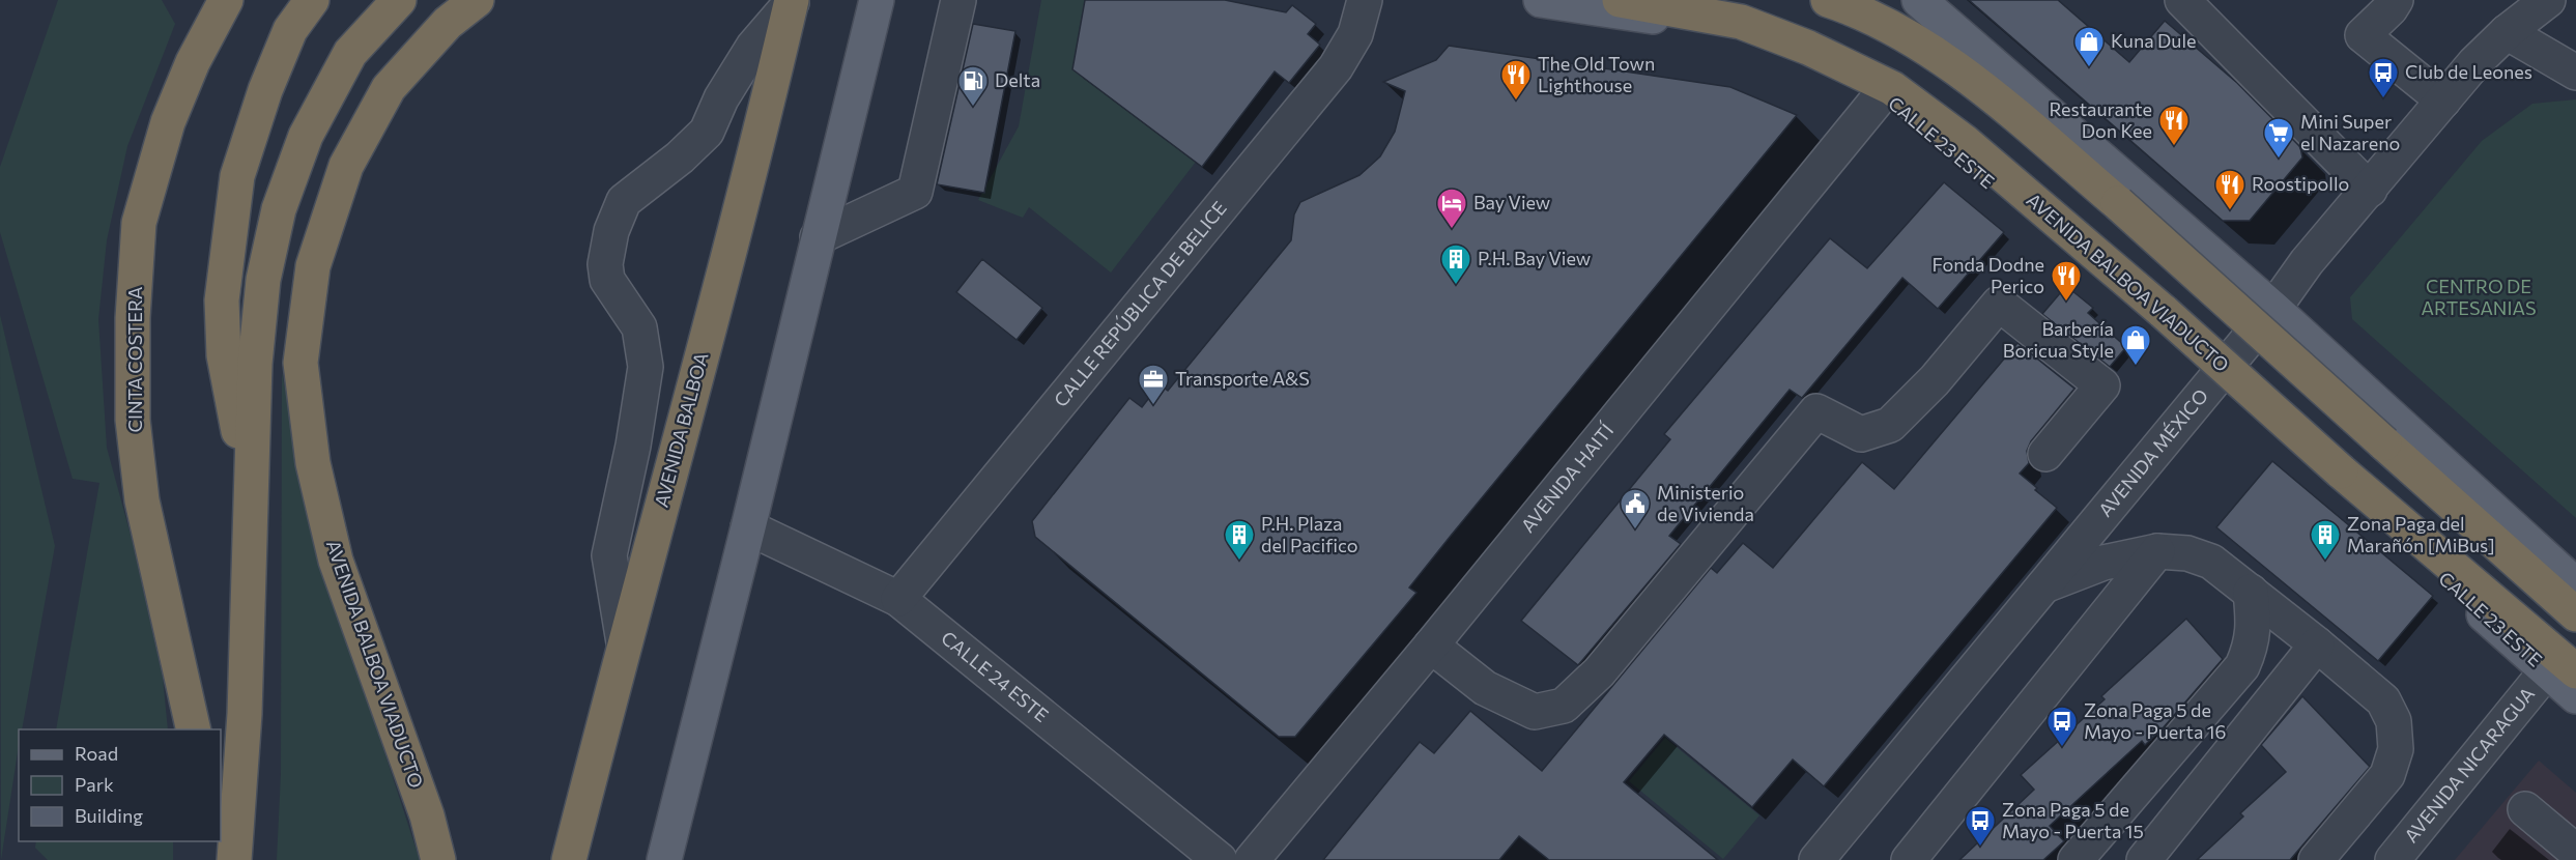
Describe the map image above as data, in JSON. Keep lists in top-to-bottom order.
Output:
{
  "streets": {
    "highway": ["AVENIDA BALBOA VIADUCTO", "CINTA COSTERA", "AVENIDA BALBOA"],
    "main road": ["CALLE 23 ESTE"],
    "street": [
      "CALLE REPÚBLICA DE BELICE",
      "AVENIDA MÉXICO",
      "AVENIDA HAITÍ",
      "CALLE 24 ESTE",
      "AVENIDA NICARAGUA"
    ]
  },
  "crossings": [
    ["CALLE 23 ESTE", "AVENIDA BALBOA VIADUCTO"],
    ["CALLE 23 ESTE", "AVENIDA MÉXICO"],
    ["CALLE 23 ESTE", "AVENIDA HAITÍ"],
    ["CALLE 23 ESTE", "AVENIDA NICARAGUA"],
    ["AVENIDA BALBOA VIADUCTO", "AVENIDA NICARAGUA"],
    ["CALLE REPÚBLICA DE BELICE", "CALLE 24 ESTE"]
  ],
  "parks": ["CENTRO DE ARTESANIAS"],
  "places": {
    "shop": ["Kuna Dule", "Barbería Boricua Style"],
    "bus stop": ["Club de Leones", "Zona Paga 5 de Mayo - Puerta 16", "Zona Paga 5 de Mayo - Puerta 15"],
    "restaurant": [
      "The Old Town Lighthouse",
      "Restaurante Don Kee",
      "Roostipollo",
      "Fonda Dodne Perico"
    ],
    "fuel station": ["Delta"],
    "supermarket": ["Mini Super el Nazareno"],
    "hotel": ["Bay View"],
    "building": ["P.H. Bay View", "P.H. Plaza del Pacifico", "Zona Paga del Marañón [MiBus]"],
    "office": ["Transporte A&S"],
    "public building": ["Ministerio de Vivienda"]
  },
  "legend": ["Road", "Park", "Building"]
}
